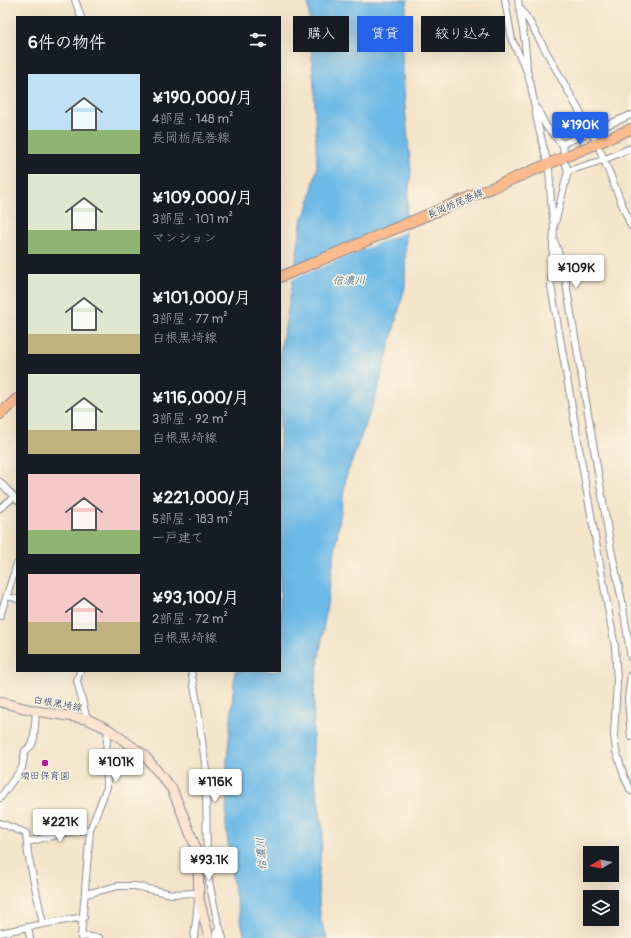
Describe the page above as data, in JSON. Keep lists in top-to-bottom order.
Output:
{
  "streets": {
    "main road": ["長岡栃尾巻線", "白根黒埼線"]
  },
  "water": ["信濃川"],
  "places": ["須田保育園"],
  "north": "left",
  "page": {
    "chip": ["購入", "賃貸", "絞り込み"],
    "heading": "6件の物件",
    "list": [
      {
        "name": "¥190,000/月",
        "note": "4部屋 · 148 m² · 長岡栃尾巻線"
      },
      {
        "name": "¥109,000/月",
        "note": "3部屋 · 101 m² · マンション"
      },
      {
        "name": "¥101,000/月",
        "note": "3部屋 · 77 m² · 白根黒埼線"
      },
      {
        "name": "¥116,000/月",
        "note": "3部屋 · 92 m² · 白根黒埼線"
      },
      {
        "name": "¥221,000/月",
        "note": "5部屋 · 183 m² · 一戸建て"
      },
      {
        "name": "¥93,100/月",
        "note": "2部屋 · 72 m² · 白根黒埼線"
      }
    ],
    "price": [
      "¥190K",
      "¥109K",
      "¥101K",
      "¥116K",
      "¥221K",
      "¥93.1K"
    ]
  }
}
